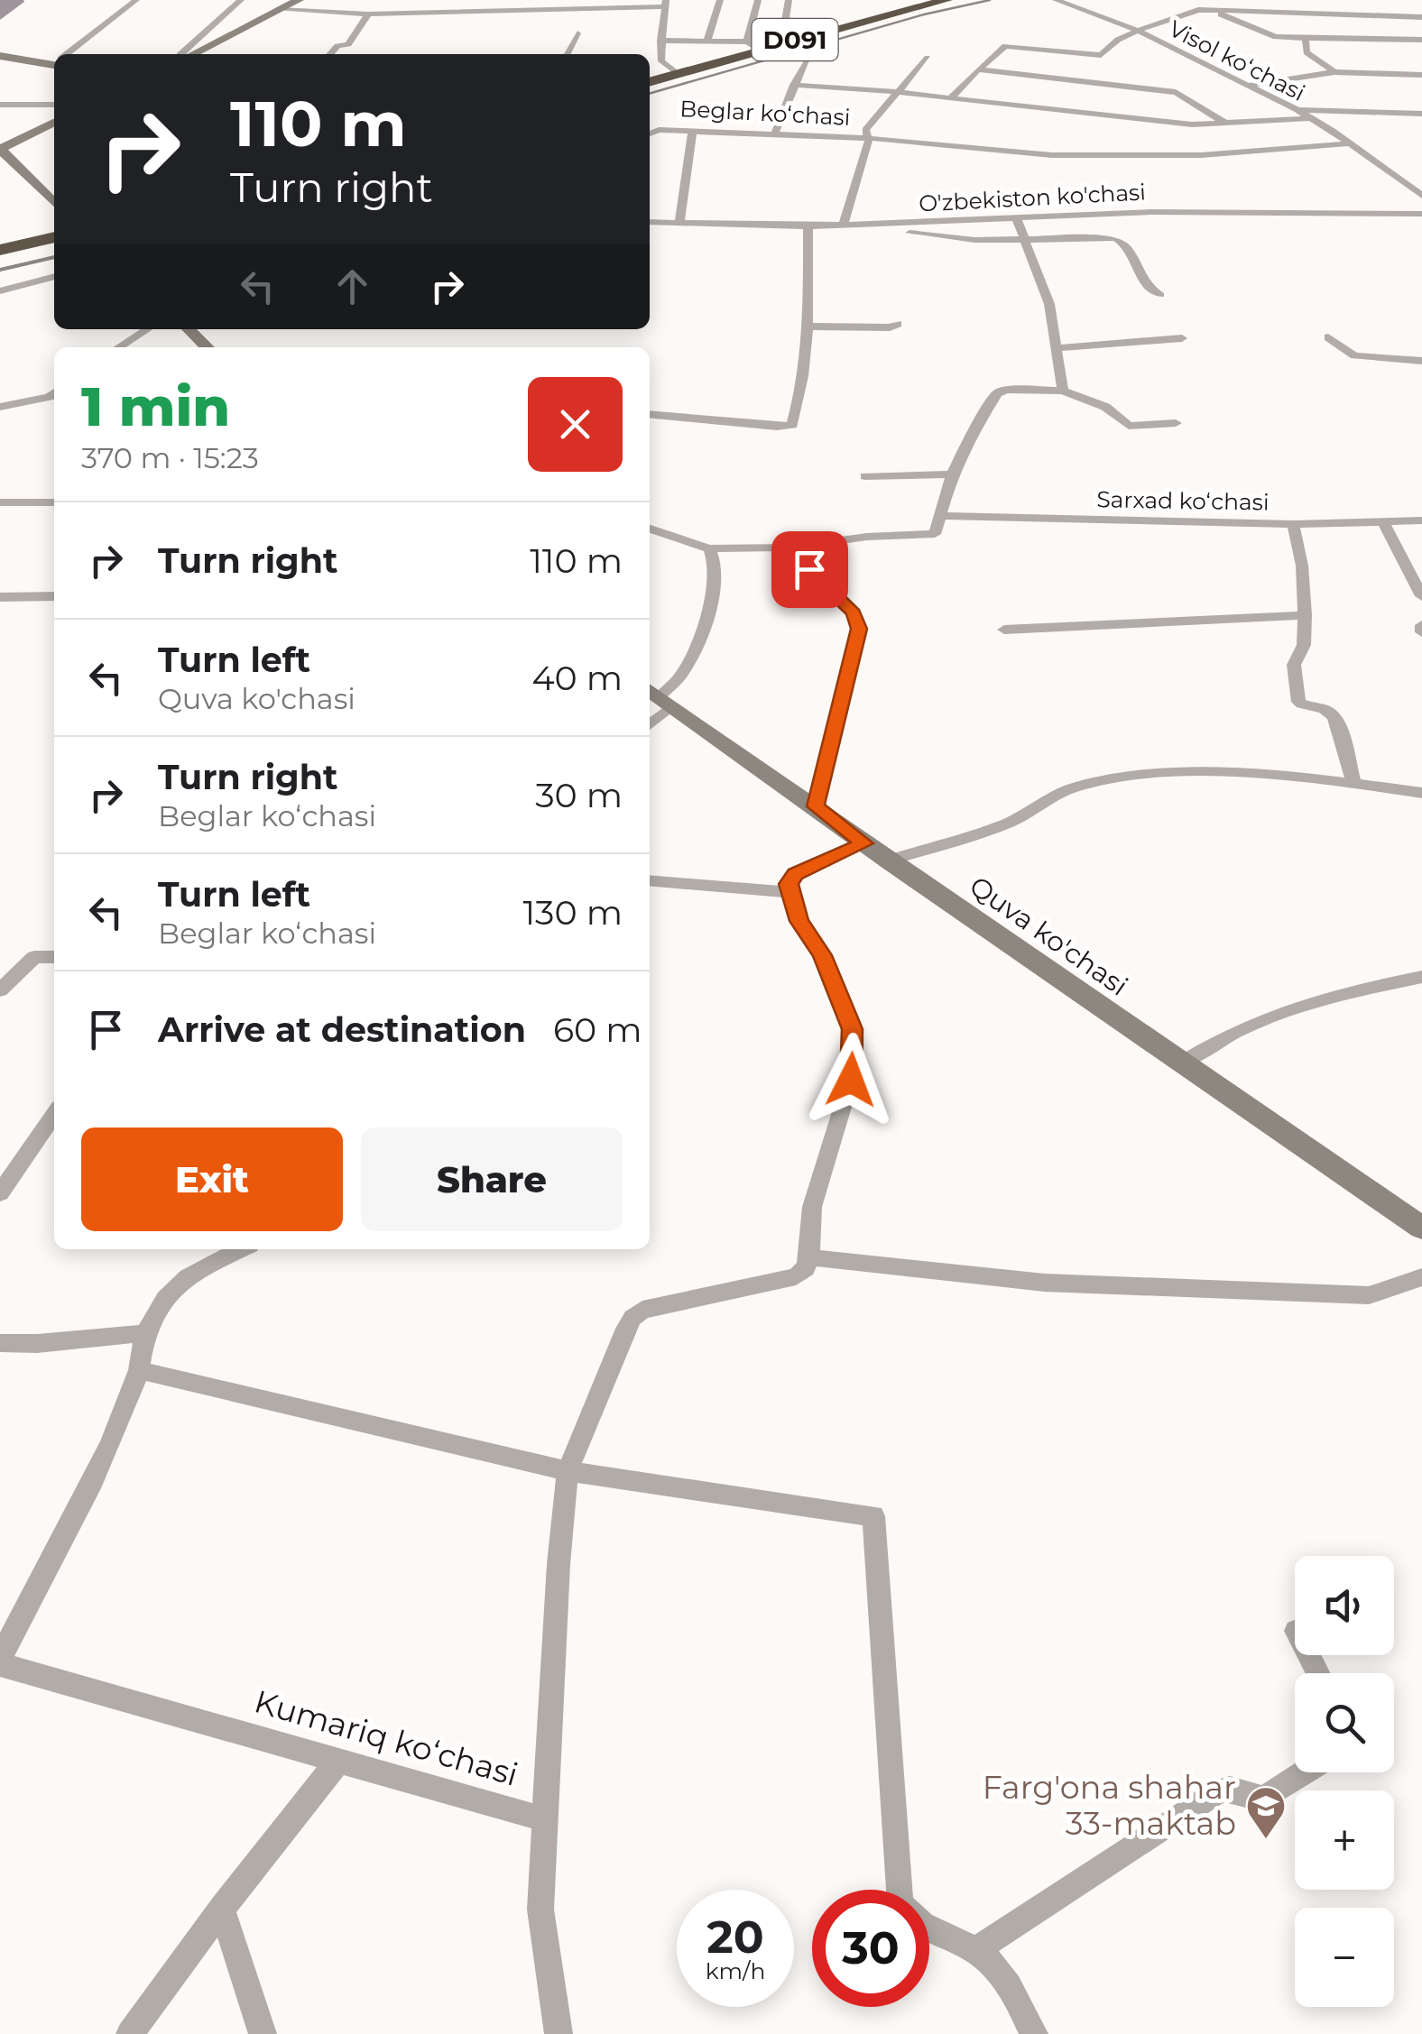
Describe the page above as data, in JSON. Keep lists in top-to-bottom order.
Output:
{
  "streets": {
    "highway": ["D091"],
    "main road": ["Quva ko'chasi"],
    "street": [
      "Visol koʻchasi",
      "Beglar koʻchasi",
      "O'zbekiston ko'chasi",
      "Sarxad koʻchasi",
      "Kumariq koʻchasi"
    ]
  },
  "crossings": [
    ["Visol koʻchasi", "Beglar koʻchasi"]
  ],
  "places": {
    "school or university": ["Farg'ona shahar 33-maktab"]
  },
  "page": {
    "turn": ["110 m", "Turn right"],
    "heading": ["1 min", "370 m · 15:23"],
    "list": [
      {
        "name": "Turn right",
        "value": "110 m"
      },
      {
        "name": "Turn left",
        "note": "Quva ko'chasi",
        "value": "40 m"
      },
      {
        "name": "Turn right",
        "note": "Beglar koʻchasi",
        "value": "30 m"
      },
      {
        "name": "Turn left",
        "note": "Beglar koʻchasi",
        "value": "130 m"
      },
      {
        "name": "Arrive at destination",
        "value": "60 m"
      }
    ],
    "buttons": ["Exit", "Share"],
    "map_buttons": ["+", "−"],
    "speed": "20 km/h",
    "limit": "30"
  }
}
